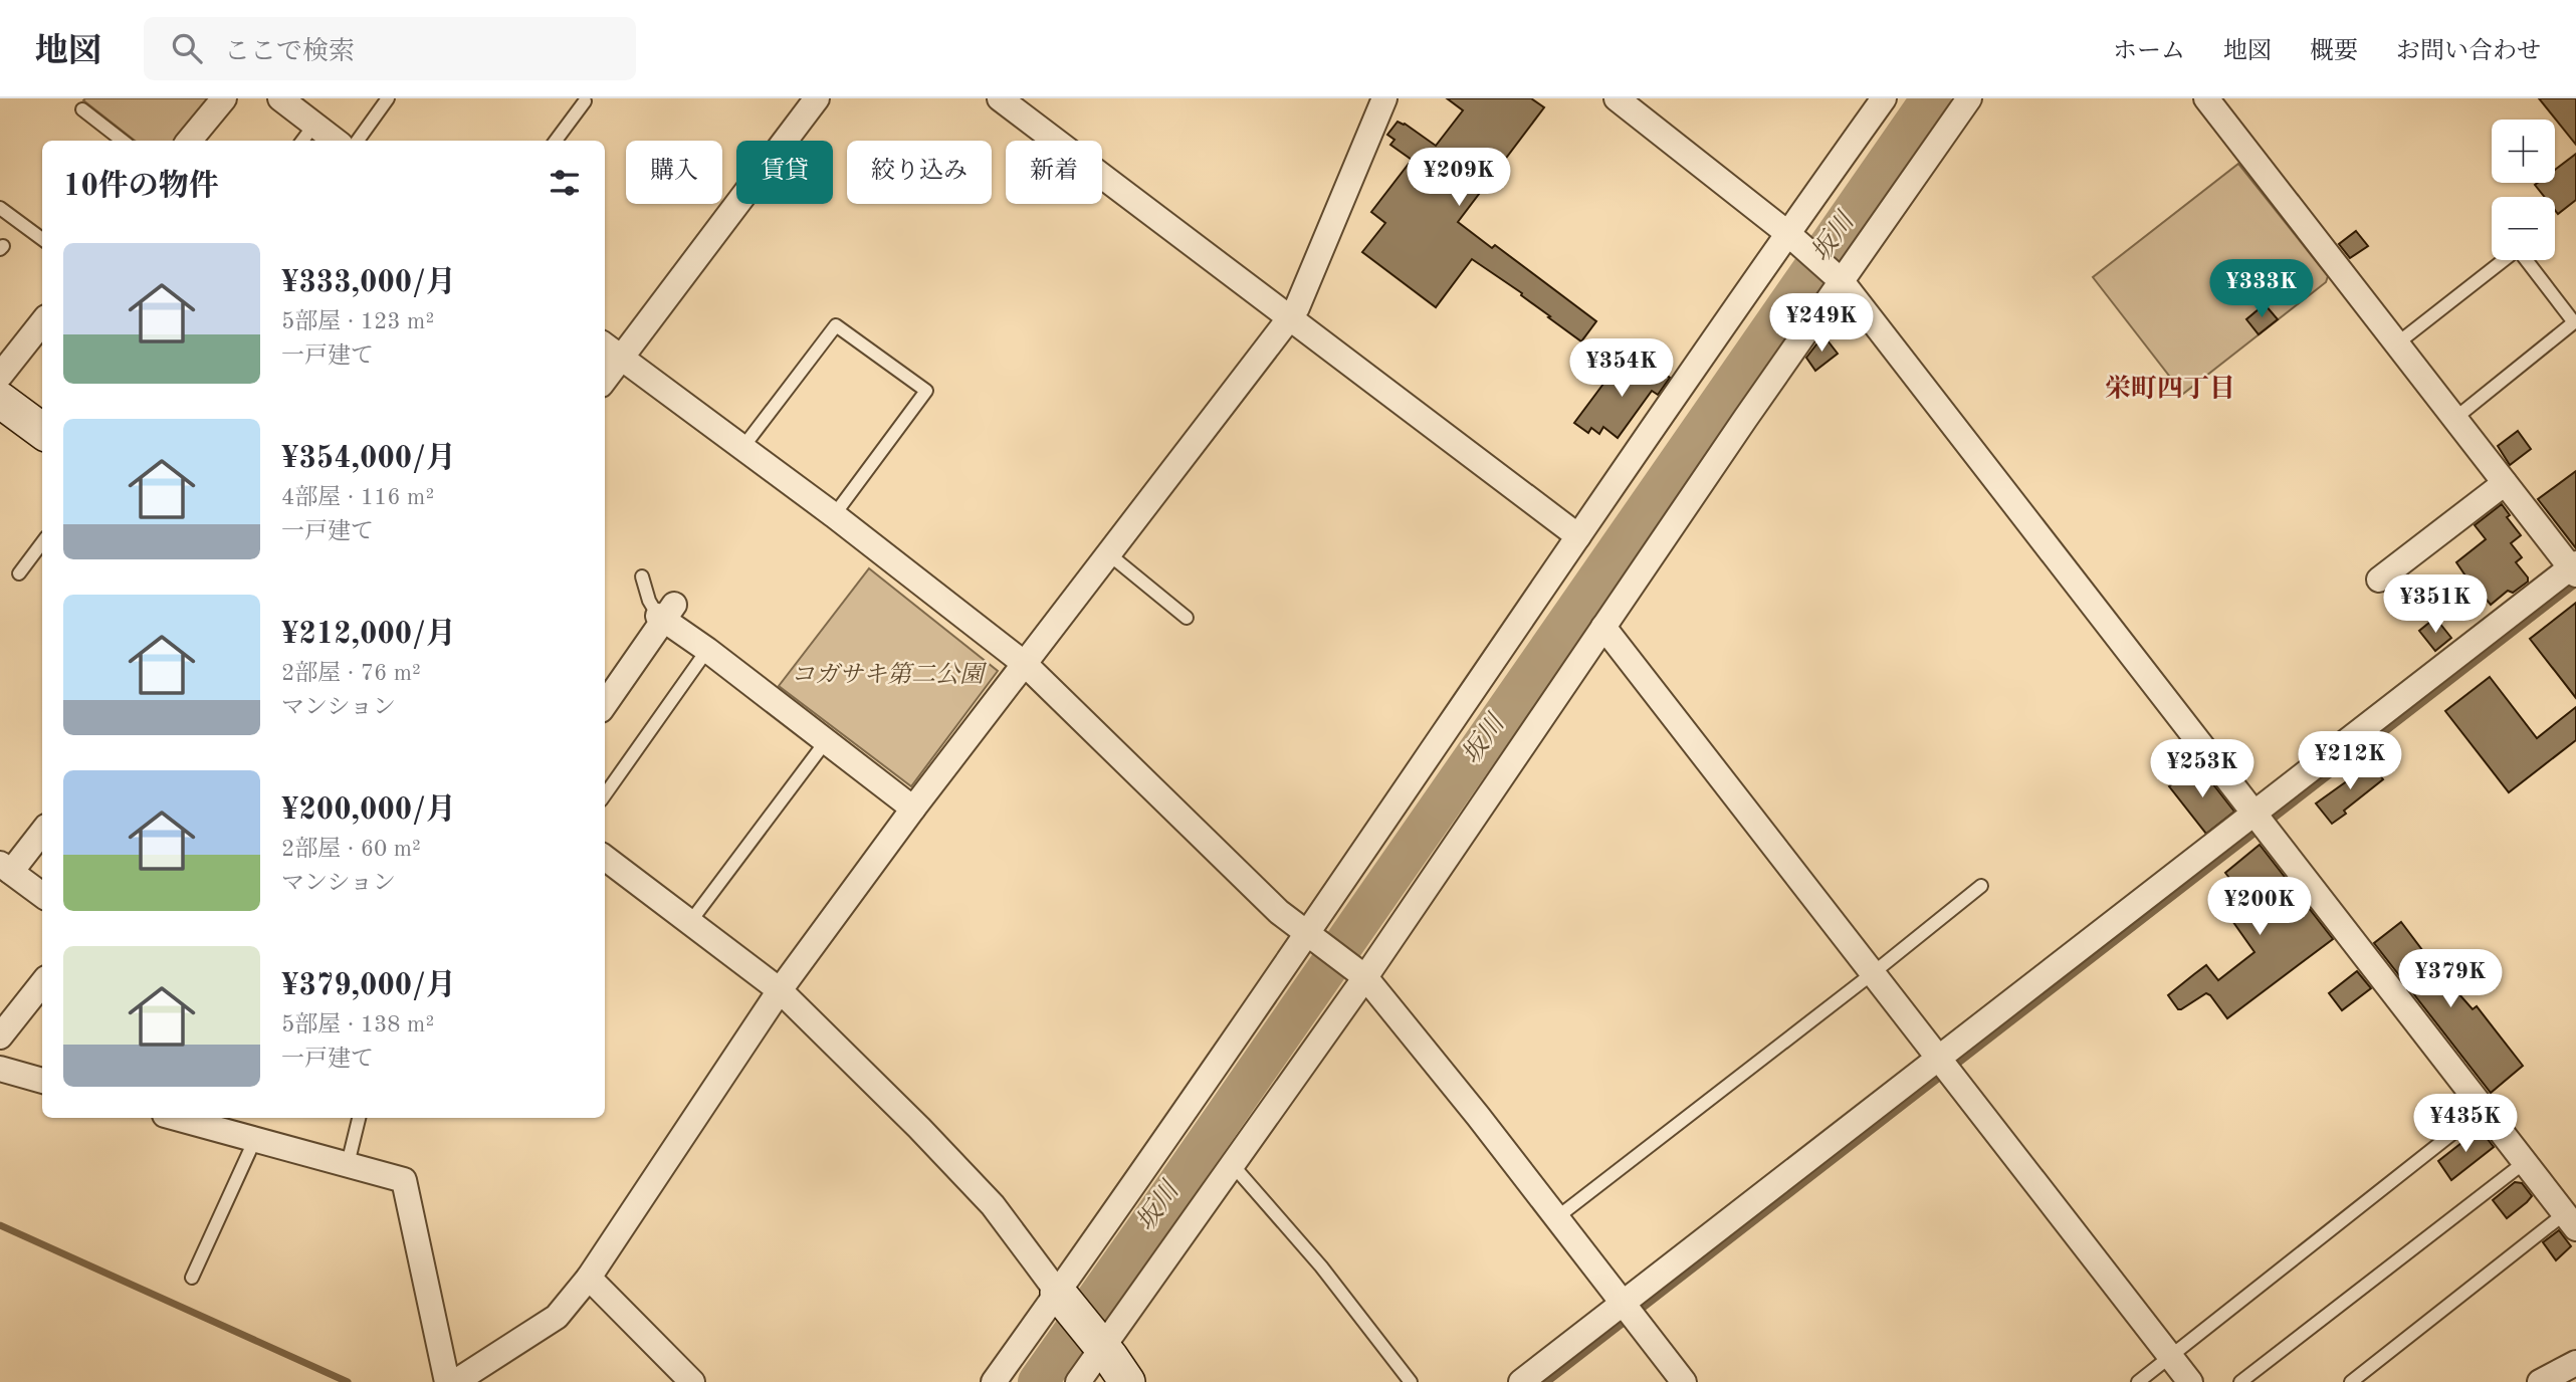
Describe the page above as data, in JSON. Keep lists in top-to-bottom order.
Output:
{
  "districts": ["栄町四丁目"],
  "water": ["坂川"],
  "parks": ["コガサキ第二公園"],
  "page": {
    "header": "地図",
    "search": "ここで検索",
    "nav": [
      "ホーム",
      "地図",
      "概要",
      "お問い合わせ"
    ],
    "map_buttons": ["+", "−"],
    "chip": [
      "購入",
      "賃貸",
      "絞り込み",
      "新着"
    ],
    "heading": "10件の物件",
    "price": [
      "¥209K",
      "¥333K",
      "¥249K",
      "¥354K",
      "¥351K",
      "¥212K",
      "¥253K",
      "¥200K",
      "¥379K",
      "¥435K"
    ],
    "list": [
      {
        "name": "¥333,000/月",
        "note": "5部屋 · 123 m² · 一戸建て"
      },
      {
        "name": "¥354,000/月",
        "note": "4部屋 · 116 m² · 一戸建て"
      },
      {
        "name": "¥212,000/月",
        "note": "2部屋 · 76 m² · マンション"
      },
      {
        "name": "¥200,000/月",
        "note": "2部屋 · 60 m² · マンション"
      },
      {
        "name": "¥379,000/月",
        "note": "5部屋 · 138 m² · 一戸建て"
      }
    ]
  }
}
